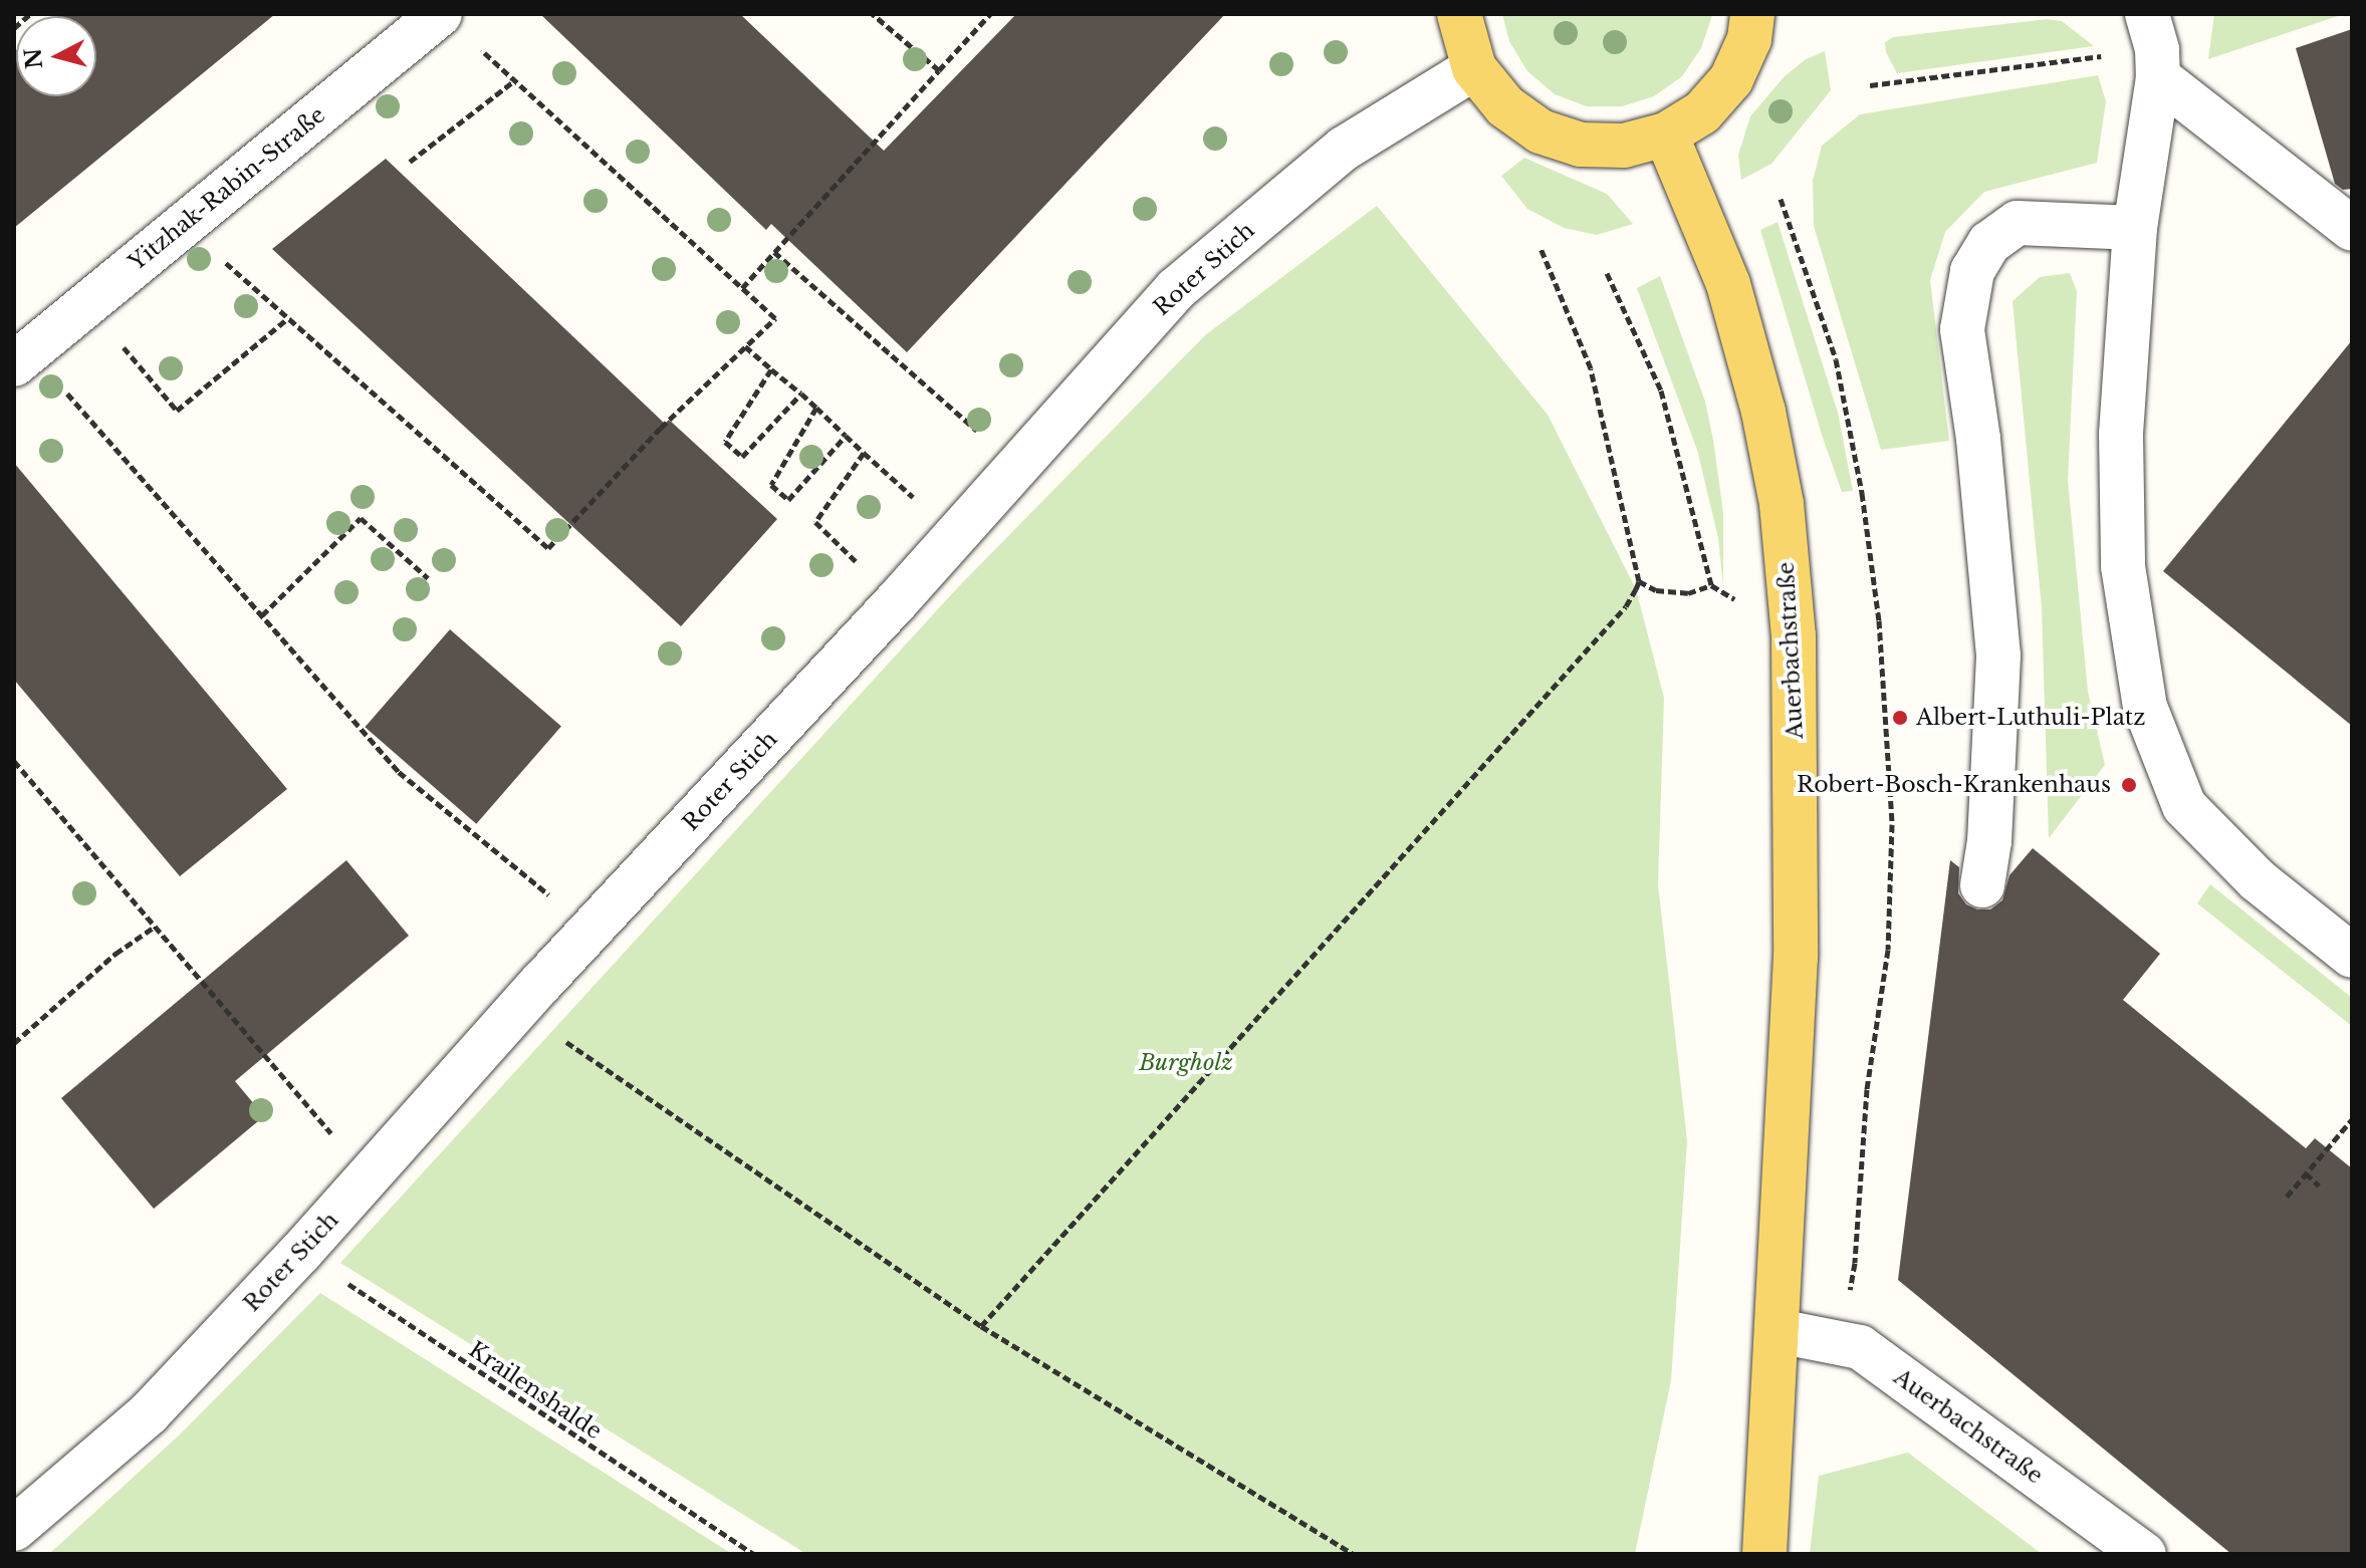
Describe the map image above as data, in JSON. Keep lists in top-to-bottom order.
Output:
{
  "streets": {
    "main road": ["Auerbachstraße"],
    "street": ["Yitzhak-Rabin-Straße", "Roter Stich"],
    "path": ["Krailenshalde"]
  },
  "crossings": [
    ["Roter Stich", "Krailenshalde"]
  ],
  "parks": ["Burgholz"],
  "places": ["Albert-Luthuli-Platz", "Robert-Bosch-Krankenhaus"],
  "north": "left"
}
